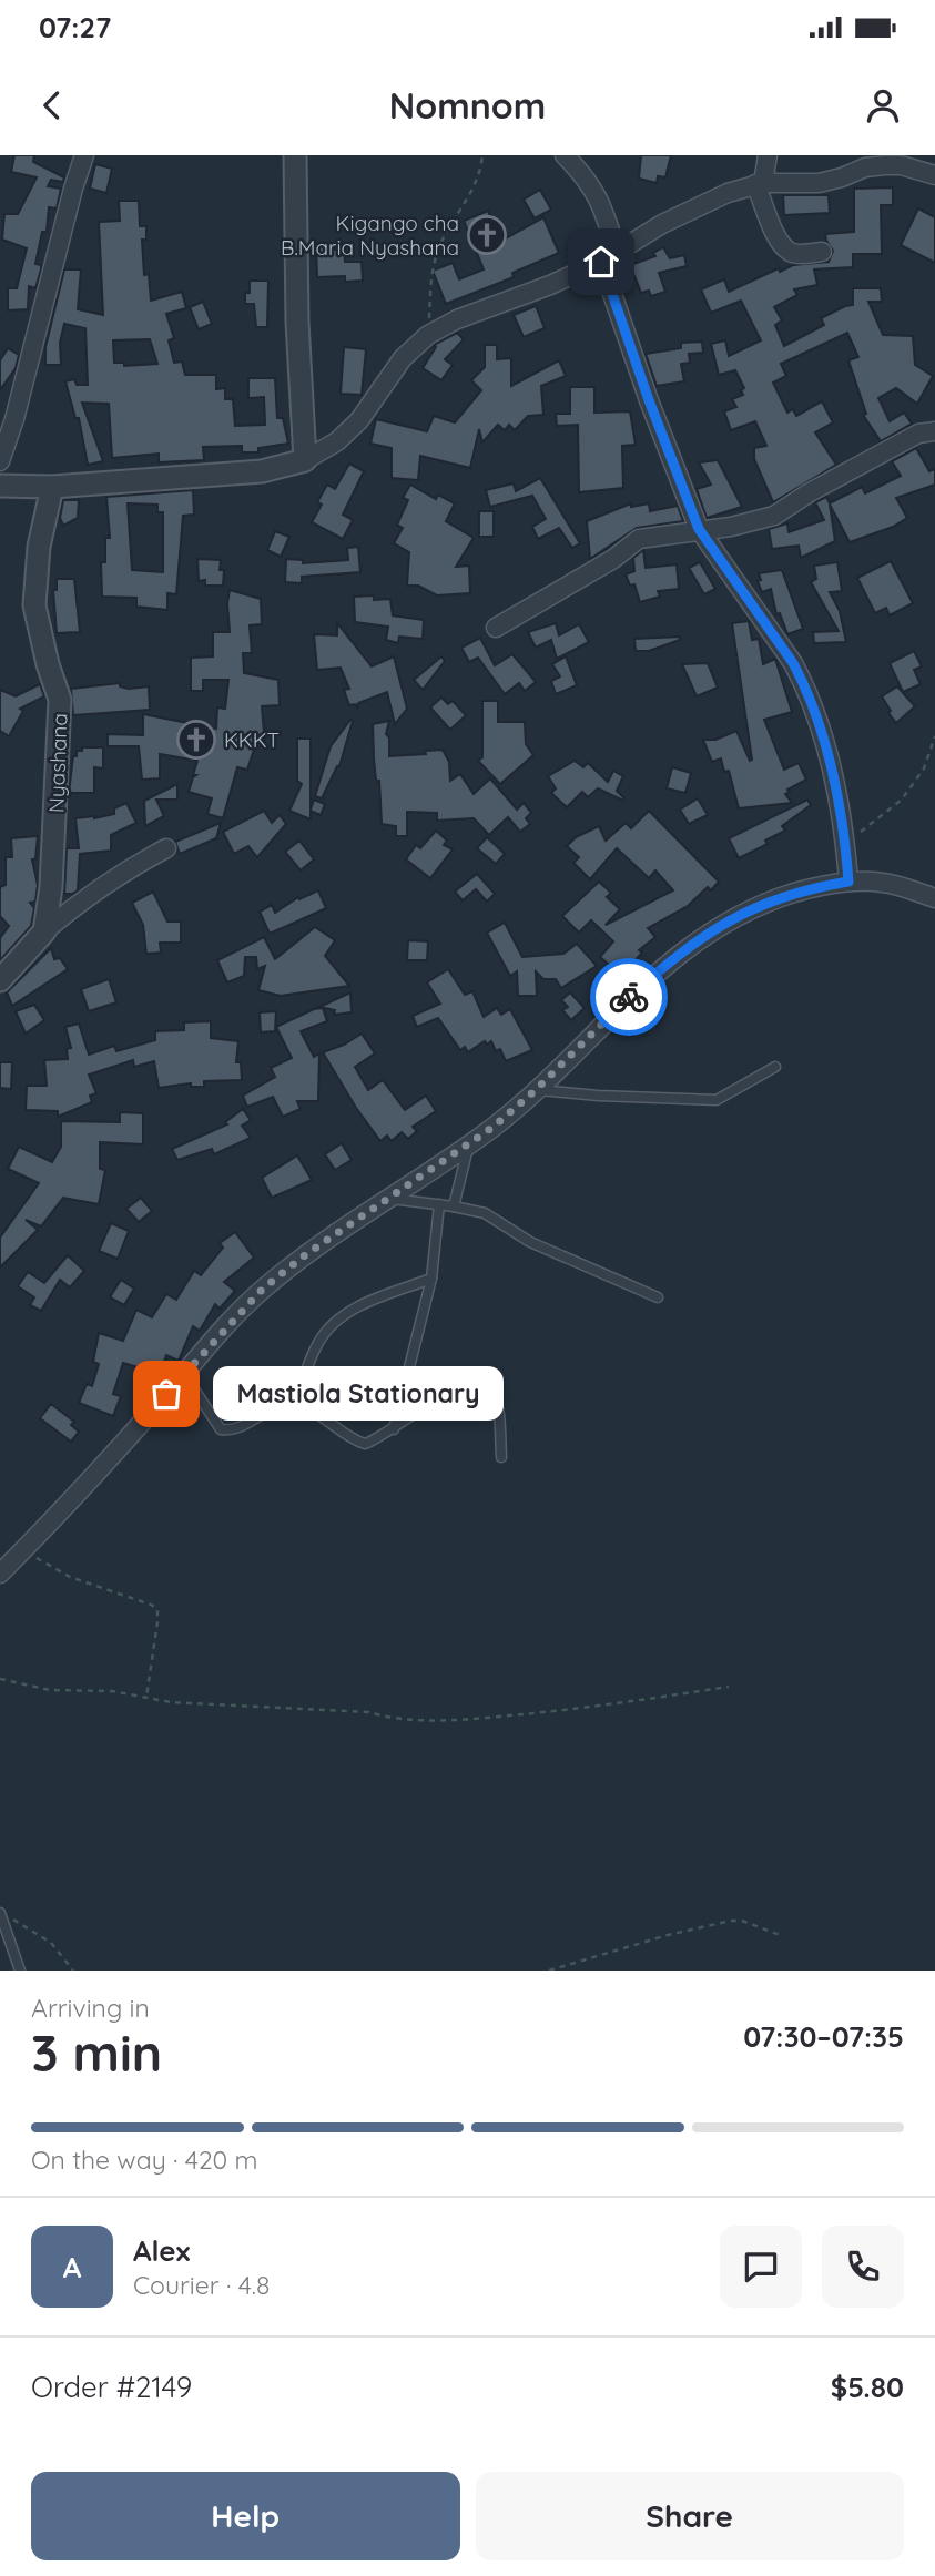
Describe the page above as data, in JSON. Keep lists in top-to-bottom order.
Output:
{
  "streets": {
    "street": ["Nyashana"]
  },
  "places": {
    "church": ["Kigango cha B.Maria Nyashana", "KKKT"],
    "other": ["Mastiola Stationary"]
  },
  "page": {
    "status": "07:27",
    "header": "Nomnom",
    "bubble": "Mastiola Stationary",
    "heading": ["3 min", "Arriving in", "07:30–07:35"],
    "panel": [
      "Alex",
      "Courier · 4.8",
      "Order #2149",
      "$5.80"
    ],
    "bar": "On the way · 420 m",
    "round": "A",
    "buttons": ["Help", "Share"]
  }
}
